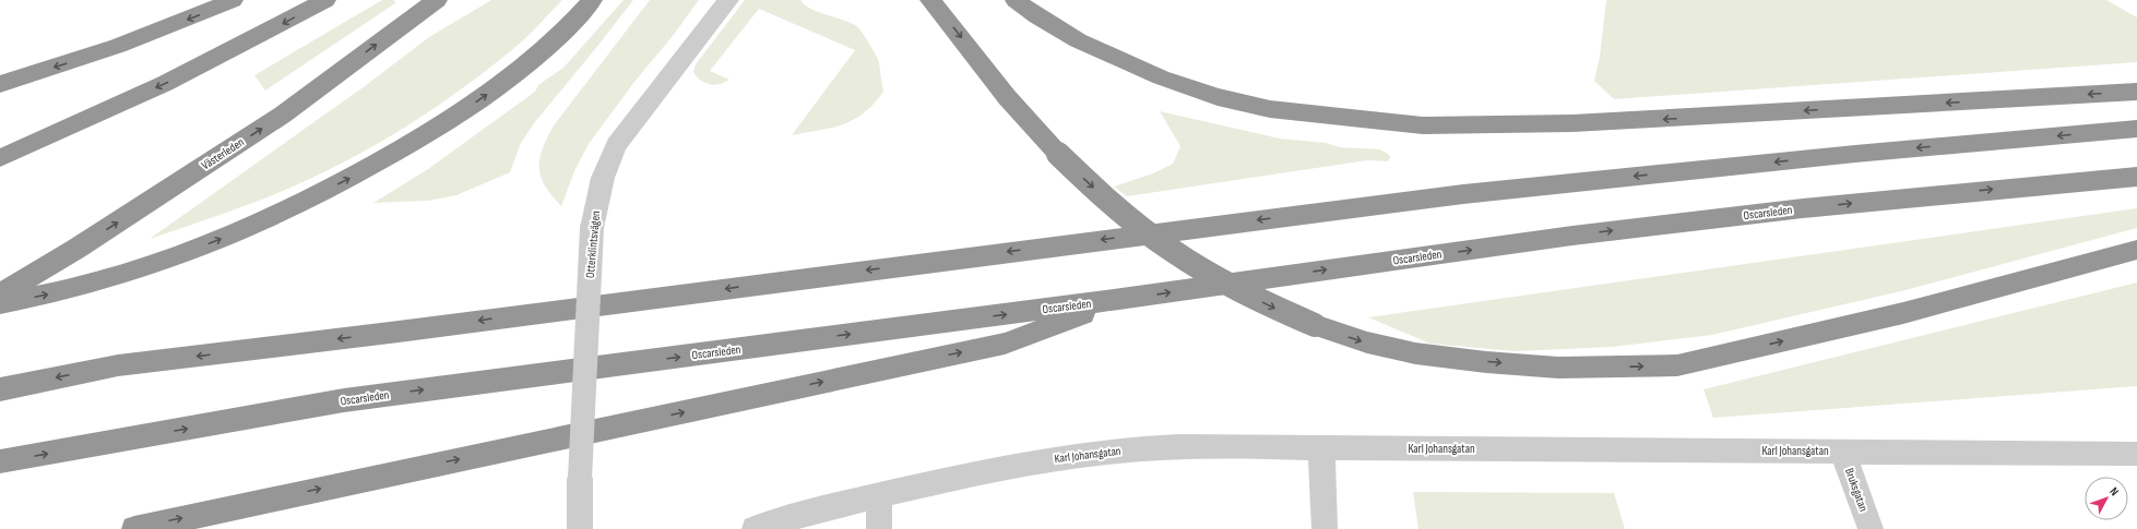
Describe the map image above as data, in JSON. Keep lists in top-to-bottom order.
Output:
{
  "streets": {
    "highway": ["Västerleden", "Oscarsleden"],
    "street": ["Otterklintsvägen", "Karl Johansgatan", "Bruksgatan"]
  },
  "crossings": [
    ["Karl Johansgatan", "Bruksgatan"]
  ],
  "north": "top right"
}
